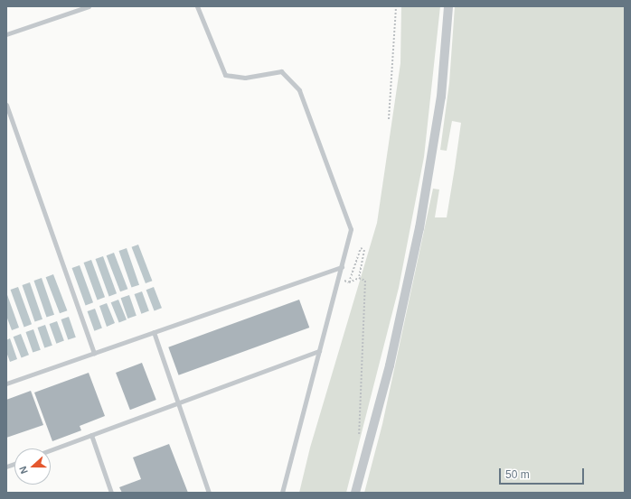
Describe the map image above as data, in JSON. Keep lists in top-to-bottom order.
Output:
{
  "scale_bar": "50 m",
  "north": "left"
}
